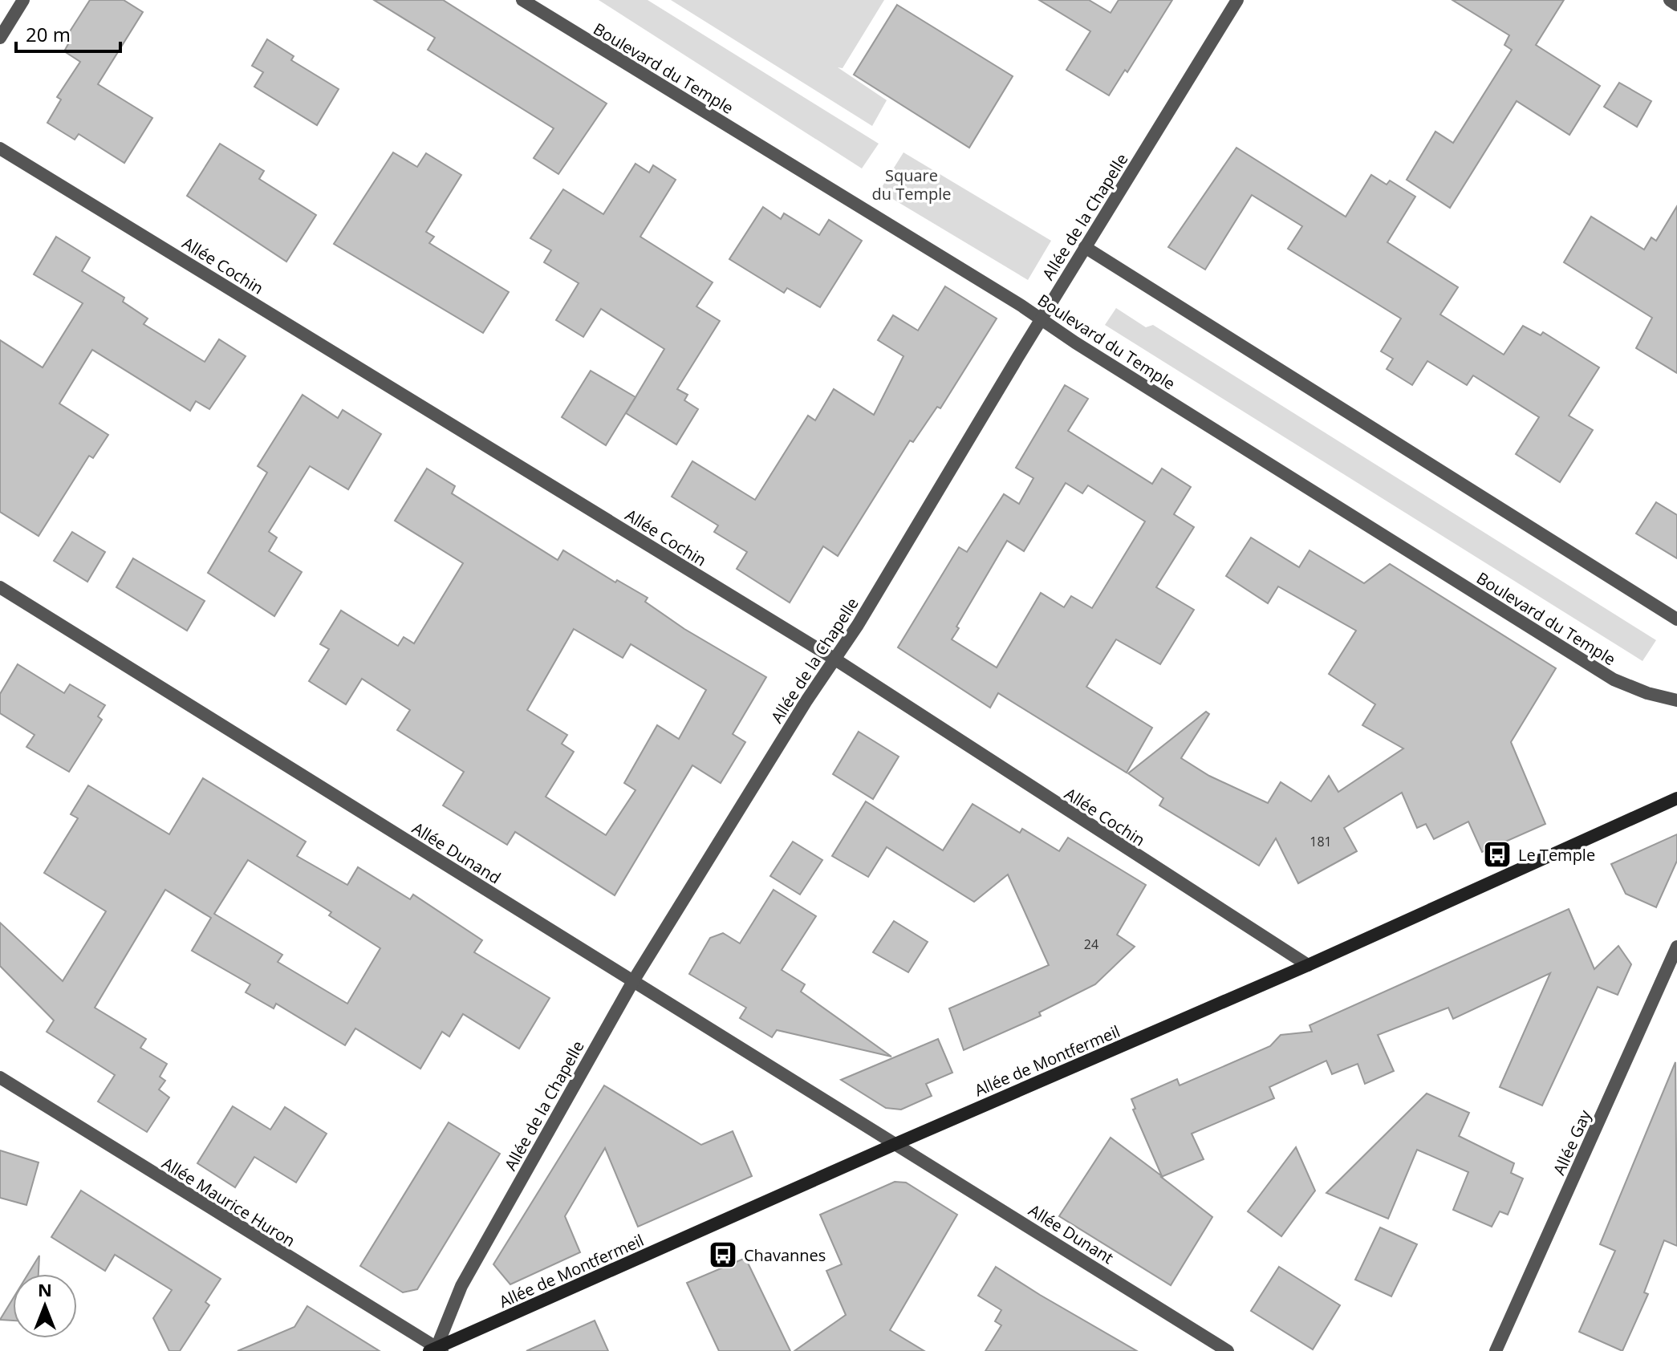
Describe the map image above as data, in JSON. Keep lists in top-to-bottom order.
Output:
{
  "streets": {
    "main road": ["Allée de Montfermeil"],
    "street": [
      "Boulevard du Temple",
      "Allée de la Chapelle",
      "Allée Cochin",
      "Allée Dunand",
      "Allée Gay",
      "Allée Maurice Huron",
      "Allée Dunant"
    ]
  },
  "crossings": [
    ["Boulevard du Temple", "Allée de la Chapelle"],
    ["Allée de la Chapelle", "Allée Cochin"],
    ["Allée de la Chapelle", "Allée Dunand"],
    ["Allée de la Chapelle", "Allée de Montfermeil"],
    ["Allée de la Chapelle", "Allée Maurice Huron"],
    ["Allée Cochin", "Allée de Montfermeil"],
    ["Allée Dunand", "Allée de Montfermeil"],
    ["Allée Dunand", "Allée Dunant"],
    ["Allée de Montfermeil", "Allée Maurice Huron"],
    ["Allée de Montfermeil", "Allée Dunant"]
  ],
  "parks": ["Square du Temple"],
  "places": {
    "bus stop": ["Le Temple", "Chavannes"]
  },
  "house_numbers": ["181", "24"],
  "scale_bar": "20 m",
  "north": "top"
}
